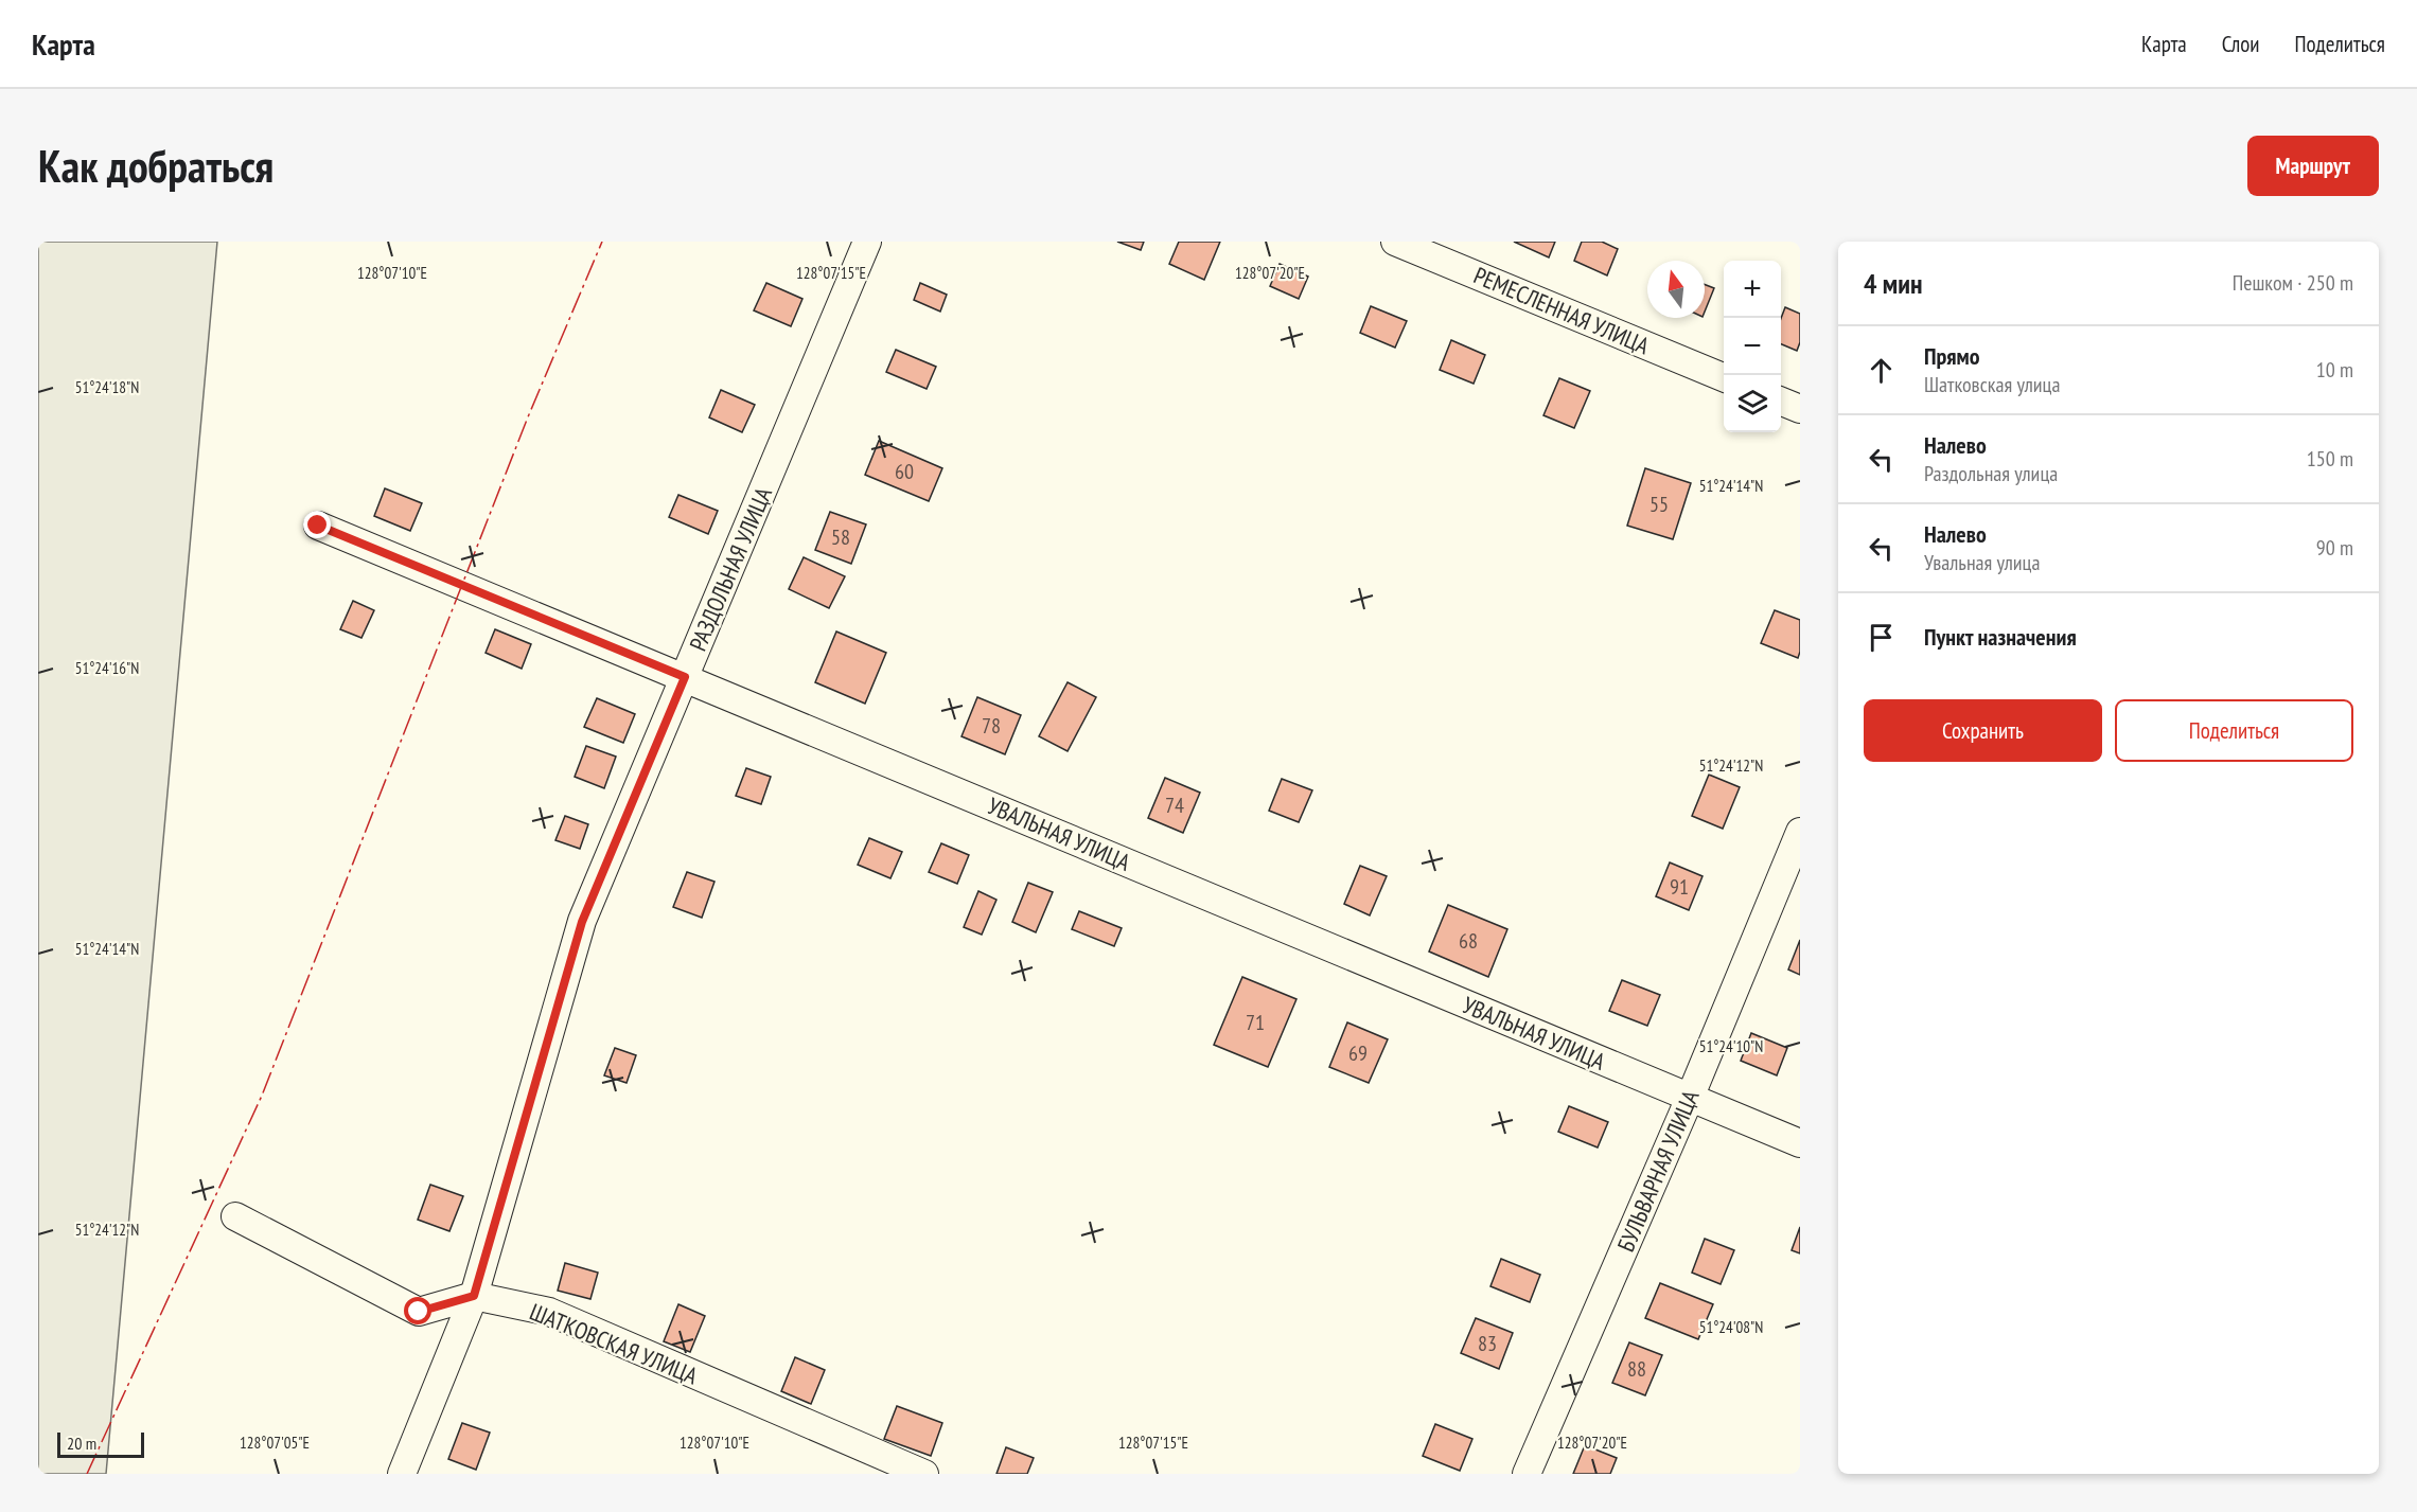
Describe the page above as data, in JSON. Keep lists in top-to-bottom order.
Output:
{
  "streets": {
    "street": [
      "РЕМЕСЛЕННАЯ УЛИЦА",
      "РАЗДОЛЬНАЯ УЛИЦА",
      "УВАЛЬНАЯ УЛИЦА",
      "БУЛЬВАРНАЯ УЛИЦА",
      "ШАТКОВСКАЯ УЛИЦА"
    ]
  },
  "crossings": [
    ["РАЗДОЛЬНАЯ УЛИЦА", "УВАЛЬНАЯ УЛИЦА"],
    ["РАЗДОЛЬНАЯ УЛИЦА", "ШАТКОВСКАЯ УЛИЦА"],
    ["УВАЛЬНАЯ УЛИЦА", "БУЛЬВАРНАЯ УЛИЦА"]
  ],
  "house_numbers": [
    "60",
    "55",
    "58",
    "78",
    "74",
    "91",
    "68",
    "71",
    "69",
    "83",
    "88"
  ],
  "scale_bar": "20 m",
  "north": "top",
  "page": {
    "header": "Карта",
    "nav": ["Карта", "Слои", "Поделиться"],
    "buttons": [
      "Маршрут",
      ["Сохранить", "Поделиться"]
    ],
    "title": "Как добраться",
    "heading": ["4 мин", "Пешком · 250 m"],
    "map_buttons": ["+", "−"],
    "list": [
      ["Прямо", "Шатковская улица", "10 m"],
      ["Налево", "Раздольная улица", "150 m"],
      ["Налево", "Увальная улица", "90 m"],
      "Пункт назначения"
    ],
    "scale": "20 m"
  },
  "coordinates": [
    "128°07'15\"E",
    "128°07'20\"E",
    "128°07'10\"E",
    "51°24'18\"N",
    "51°24'14\"N",
    "51°24'16\"N",
    "51°24'12\"N",
    "51°24'10\"N",
    "51°24'08\"N",
    "128°07'05\"E"
  ]
}
